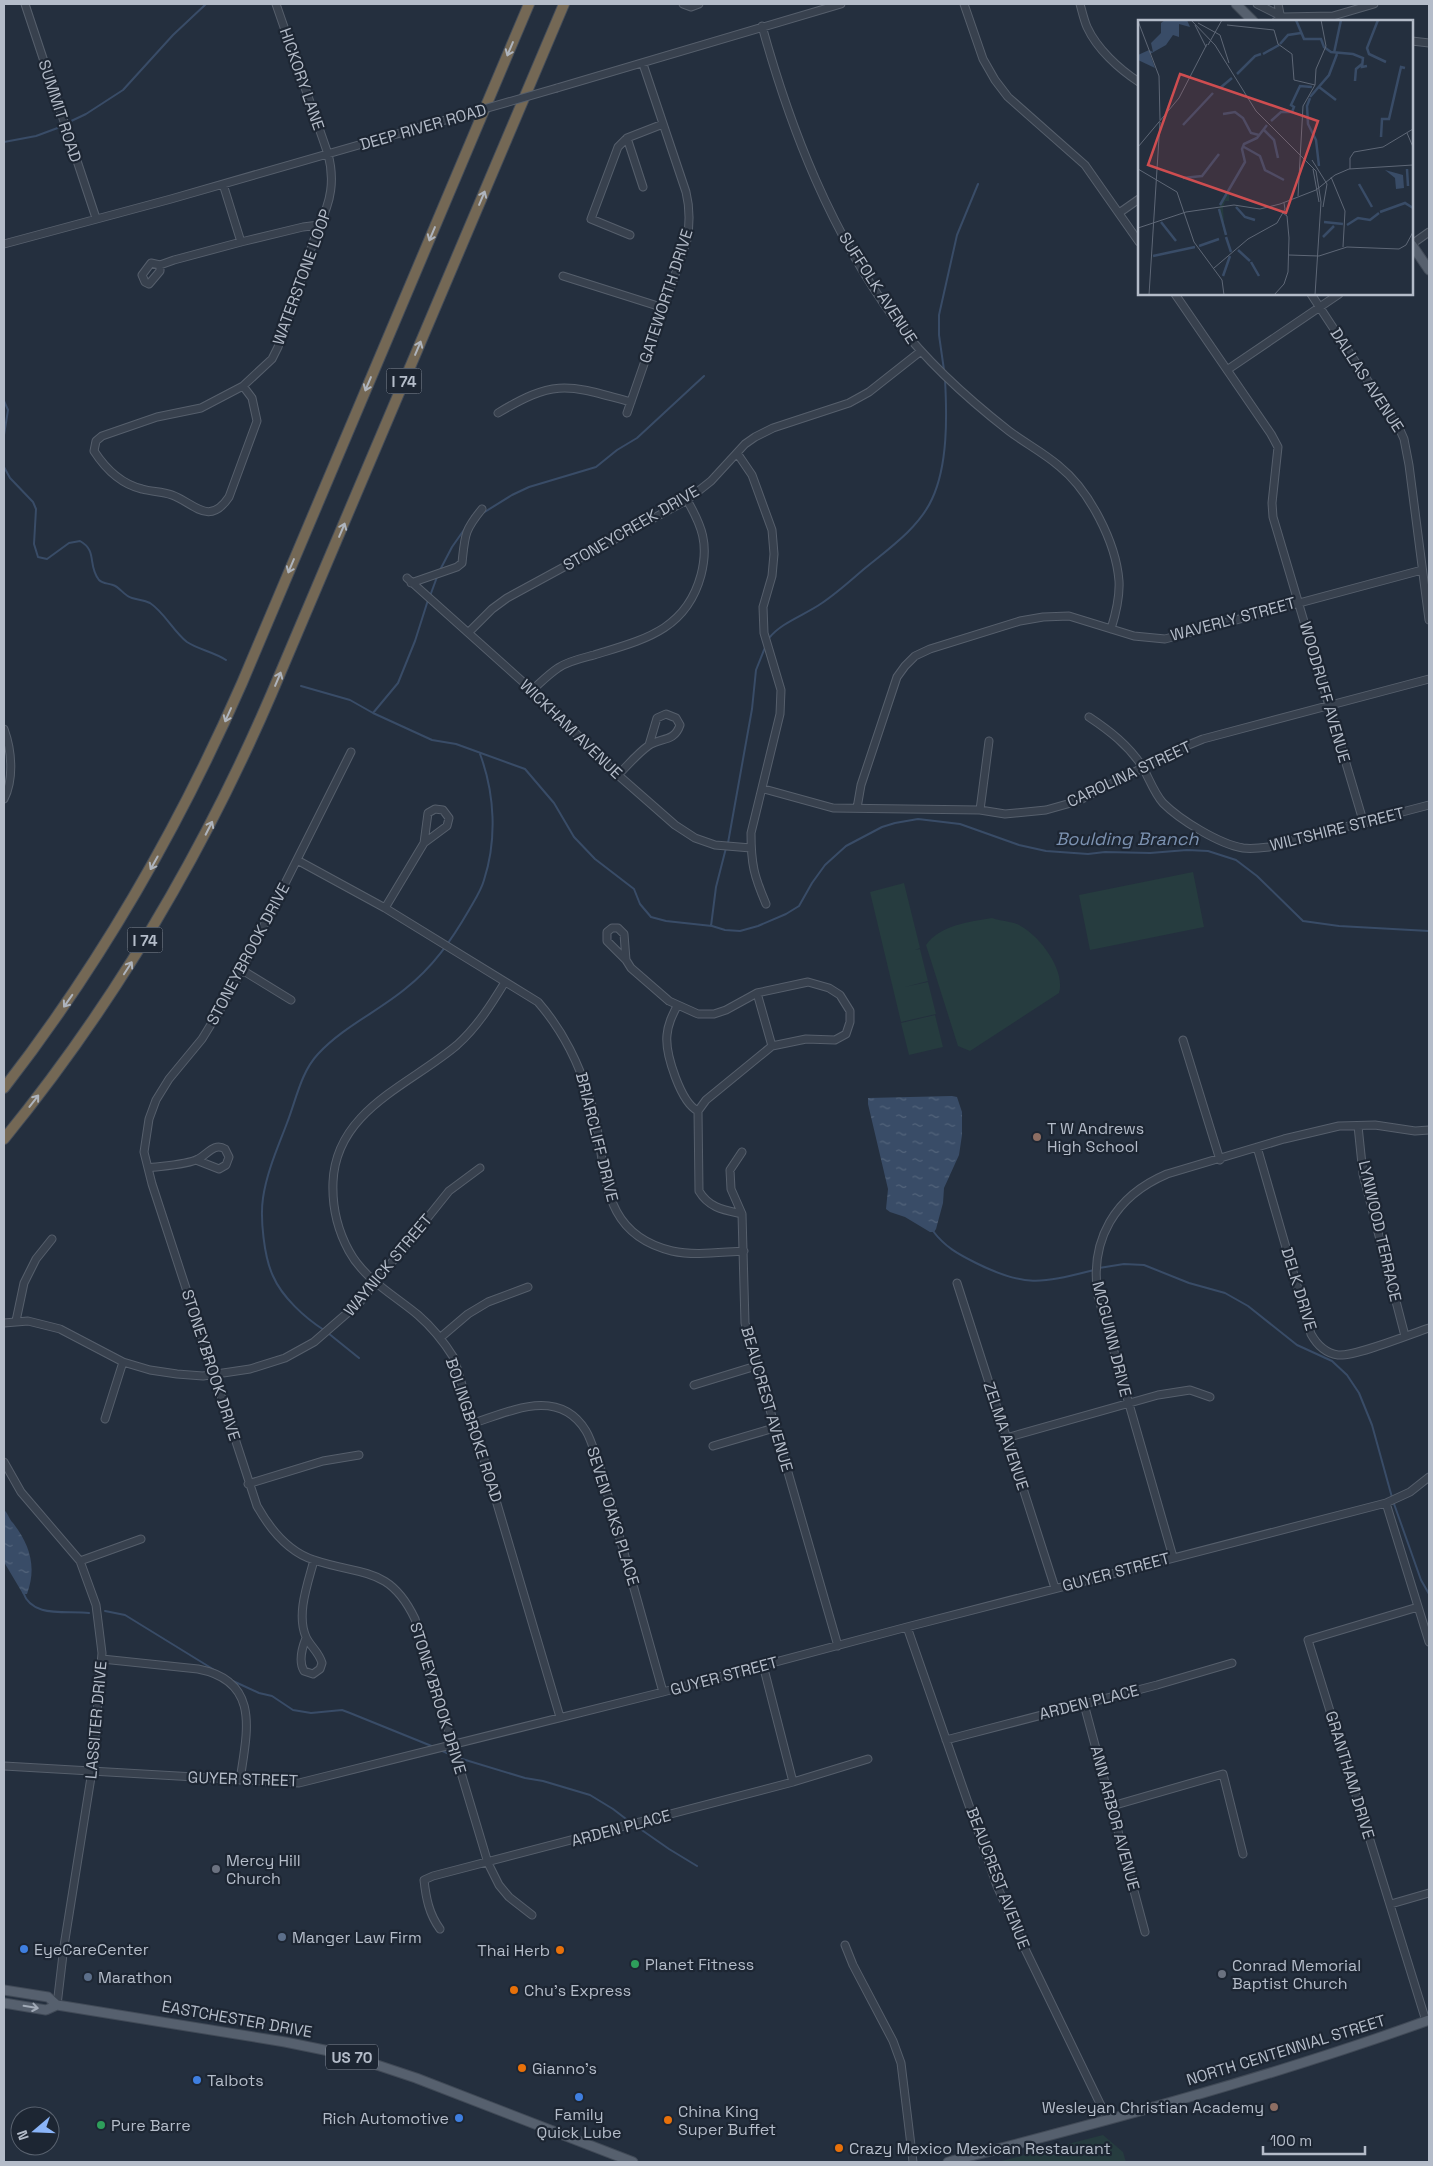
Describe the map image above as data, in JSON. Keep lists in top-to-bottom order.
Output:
{
  "streets": {
    "highway": ["I 74"],
    "main road": ["EASTCHESTER DRIVE", "NORTH CENTENNIAL STREET", "US 70"],
    "street": [
      "HICKORY LANE",
      "SUMMIT ROAD",
      "DEEP RIVER ROAD",
      "WATERSTONE LOOP",
      "SUFFOLK AVENUE",
      "GATEWORTH DRIVE",
      "DALLAS AVENUE",
      "STONEYCREEK DRIVE",
      "WAVERLY STREET",
      "WOODRUFF AVENUE",
      "WICKHAM AVENUE",
      "CAROLINA STREET",
      "WILTSHIRE STREET",
      "STONEYBROOK DRIVE",
      "BRIARCLIFF DRIVE",
      "LYNWOOD TERRACE",
      "WAYNICK STREET",
      "DELK DRIVE",
      "MCGUINN DRIVE",
      "BEAUCREST AVENUE",
      "BOLINGBROKE ROAD",
      "ZELMA AVENUE",
      "SEVEN OAKS PLACE",
      "GUYER STREET",
      "ARDEN PLACE",
      "LASSITER DRIVE",
      "GRANTHAM DRIVE",
      "ANN ARBOR AVENUE"
    ]
  },
  "crossings": [
    ["HICKORY LANE", "DEEP RIVER ROAD"],
    ["HICKORY LANE", "WATERSTONE LOOP"],
    ["SUMMIT ROAD", "DEEP RIVER ROAD"],
    ["DEEP RIVER ROAD", "WATERSTONE LOOP"],
    ["DEEP RIVER ROAD", "SUFFOLK AVENUE"],
    ["DEEP RIVER ROAD", "GATEWORTH DRIVE"],
    ["SUFFOLK AVENUE", "STONEYCREEK DRIVE"],
    ["SUFFOLK AVENUE", "WAVERLY STREET"],
    ["DALLAS AVENUE", "WAVERLY STREET"],
    ["STONEYCREEK DRIVE", "WICKHAM AVENUE"],
    ["WAVERLY STREET", "WOODRUFF AVENUE"],
    ["WAVERLY STREET", "CAROLINA STREET"],
    ["WOODRUFF AVENUE", "CAROLINA STREET"],
    ["WOODRUFF AVENUE", "WILTSHIRE STREET"],
    ["CAROLINA STREET", "WILTSHIRE STREET"],
    ["STONEYBROOK DRIVE", "BRIARCLIFF DRIVE"],
    ["STONEYBROOK DRIVE", "WAYNICK STREET"],
    ["STONEYBROOK DRIVE", "GUYER STREET"],
    ["STONEYBROOK DRIVE", "ARDEN PLACE"],
    ["BRIARCLIFF DRIVE", "BEAUCREST AVENUE"],
    ["BRIARCLIFF DRIVE", "BOLINGBROKE ROAD"],
    ["LYNWOOD TERRACE", "DELK DRIVE"],
    ["LYNWOOD TERRACE", "MCGUINN DRIVE"],
    ["WAYNICK STREET", "BOLINGBROKE ROAD"],
    ["DELK DRIVE", "MCGUINN DRIVE"],
    ["MCGUINN DRIVE", "GUYER STREET"],
    ["BEAUCREST AVENUE", "GUYER STREET"],
    ["BEAUCREST AVENUE", "ARDEN PLACE"],
    ["BEAUCREST AVENUE", "NORTH CENTENNIAL STREET"],
    ["BOLINGBROKE ROAD", "SEVEN OAKS PLACE"],
    ["BOLINGBROKE ROAD", "GUYER STREET"],
    ["ZELMA AVENUE", "GUYER STREET"],
    ["SEVEN OAKS PLACE", "GUYER STREET"],
    ["GUYER STREET", "LASSITER DRIVE"],
    ["ARDEN PLACE", "ANN ARBOR AVENUE"],
    ["LASSITER DRIVE", "EASTCHESTER DRIVE"],
    ["GRANTHAM DRIVE", "NORTH CENTENNIAL STREET"]
  ],
  "water": ["Boulding Branch"],
  "places": [
    "T W Andrews High School",
    "Mercy Hill Church",
    "Manger Law Firm",
    "EyeCareCenter",
    "Thai Herb",
    "Planet Fitness",
    "Conrad Memorial Baptist Church",
    "Marathon",
    "Chu's Express",
    "Gianno's",
    "Talbots",
    "Family Quick Lube",
    "Wesleyan Christian Academy",
    "Rich Automotive",
    "China King Super Buffet",
    "Pure Barre",
    "Crazy Mexico Mexican Restaurant"
  ],
  "scale_bar": "100 m",
  "north": "left"
}
